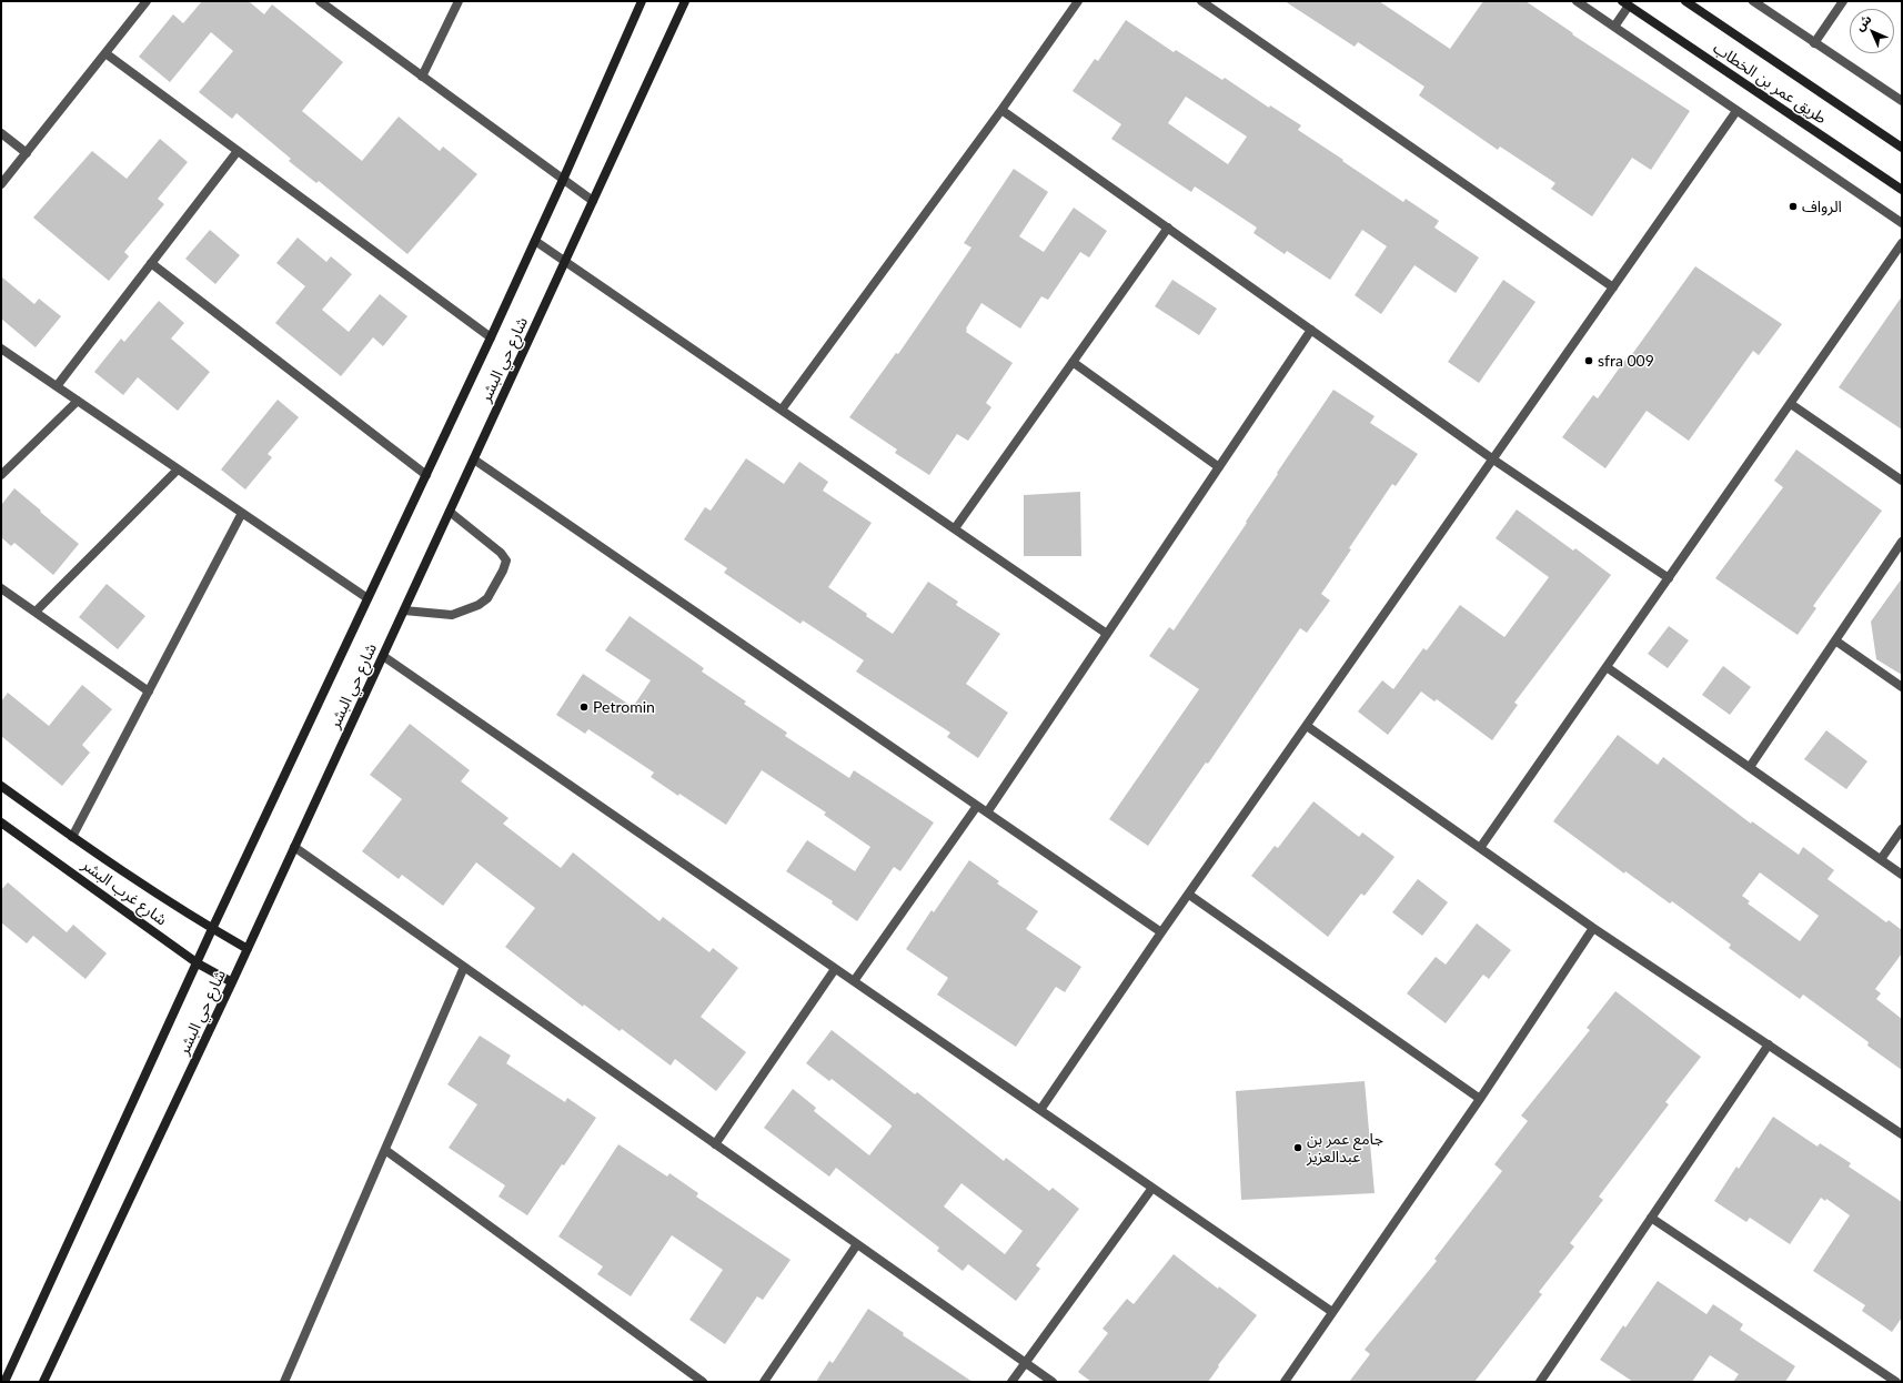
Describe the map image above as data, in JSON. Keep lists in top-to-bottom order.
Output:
{
  "streets": {
    "street": ["طريق عمر بن الخطاب", "شارع حي البشر", "شارع غرب البشر"]
  },
  "crossings": [
    ["شارع حي البشر", "شارع غرب البشر"]
  ],
  "places": [
    "الرواف",
    "sfra 009",
    "Petromin",
    "جامع عمر بن عبدالعزيز"
  ],
  "north": "top left"
}
